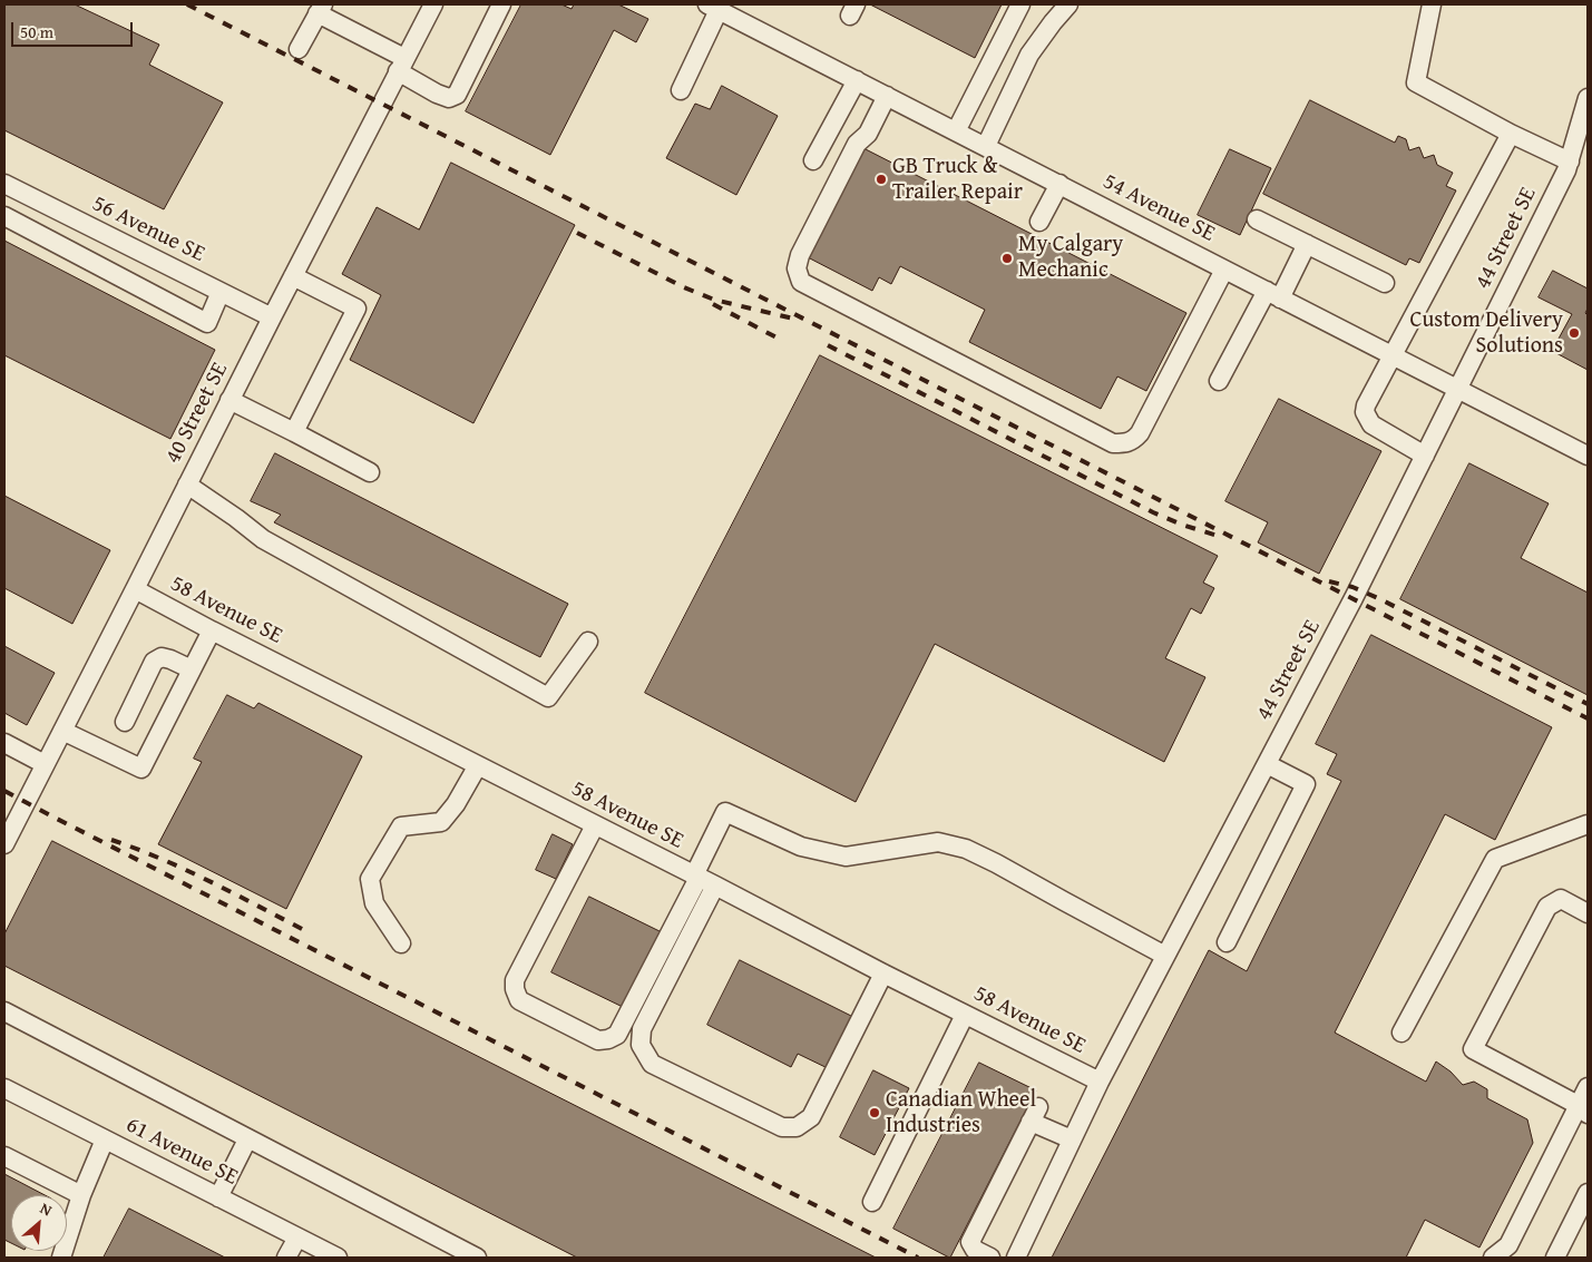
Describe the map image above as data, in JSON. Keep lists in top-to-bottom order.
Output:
{
  "streets": {
    "street": [
      "54 Avenue SE",
      "56 Avenue SE",
      "44 Street SE",
      "40 Street SE",
      "58 Avenue SE",
      "61 Avenue SE"
    ]
  },
  "crossings": [
    ["54 Avenue SE", "44 Street SE"],
    ["56 Avenue SE", "40 Street SE"],
    ["44 Street SE", "58 Avenue SE"],
    ["40 Street SE", "58 Avenue SE"]
  ],
  "places": [
    "GB Truck & Trailer Repair",
    "My Calgary Mechanic",
    "Custom Delivery Solutions",
    "Canadian Wheel Industries"
  ],
  "scale_bar": "50 m",
  "north": "top right"
}
